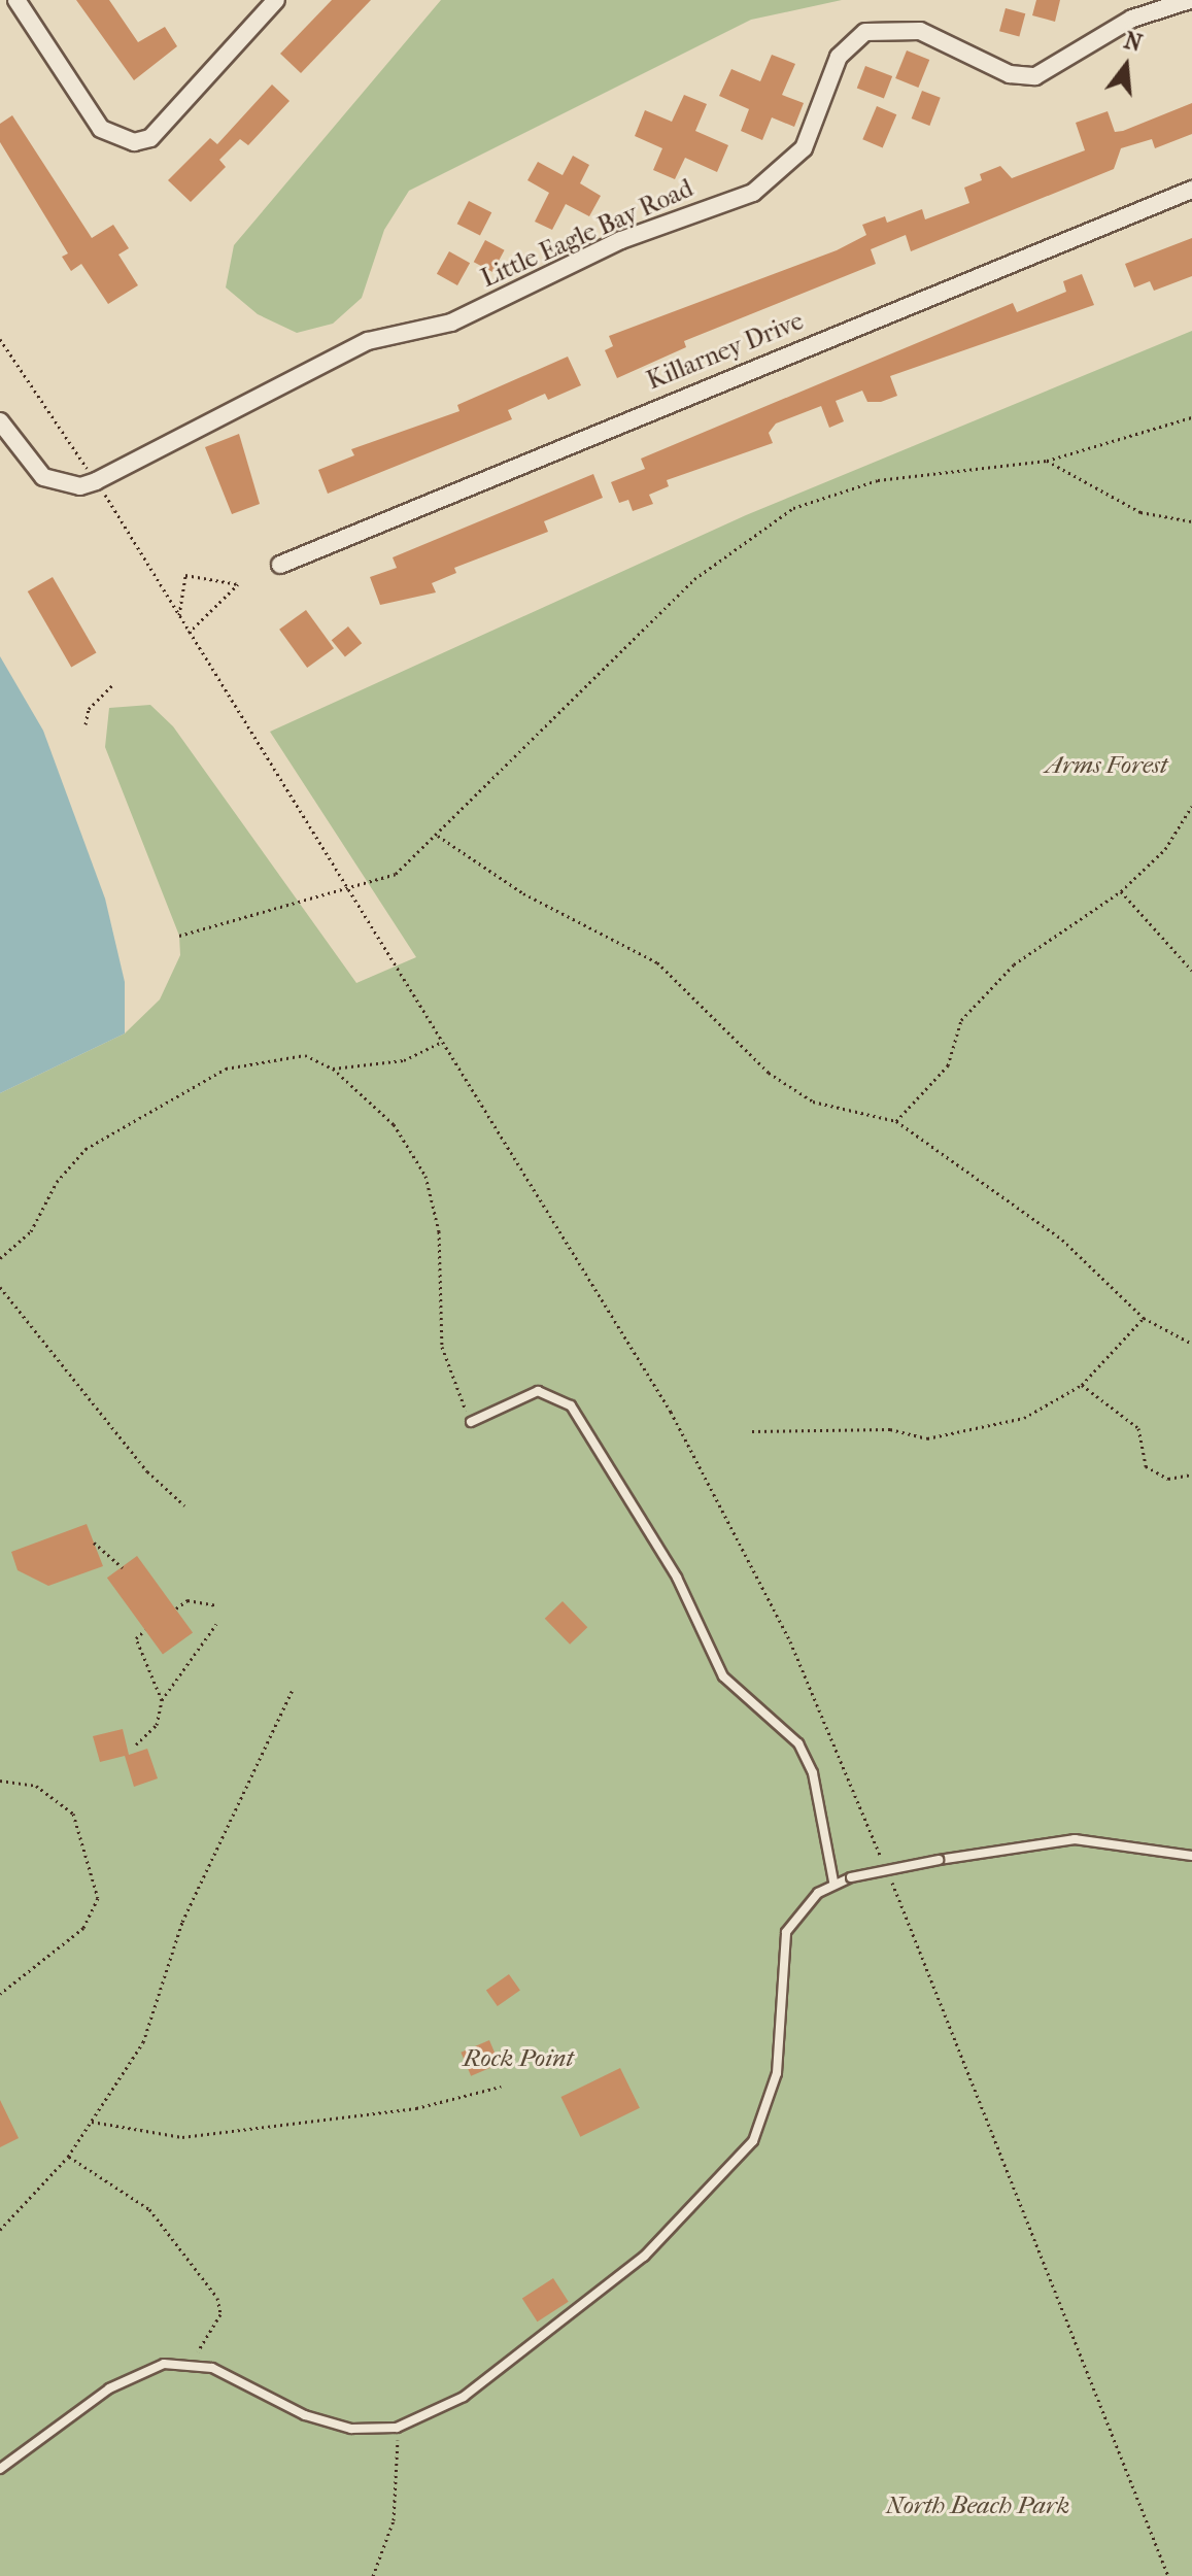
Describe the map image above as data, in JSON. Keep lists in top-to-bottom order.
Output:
{
  "streets": {
    "street": ["Little Eagle Bay Road", "Killarney Drive"]
  },
  "parks": ["Arms Forest", "Rock Point", "North Beach Park"],
  "north": "top"
}
